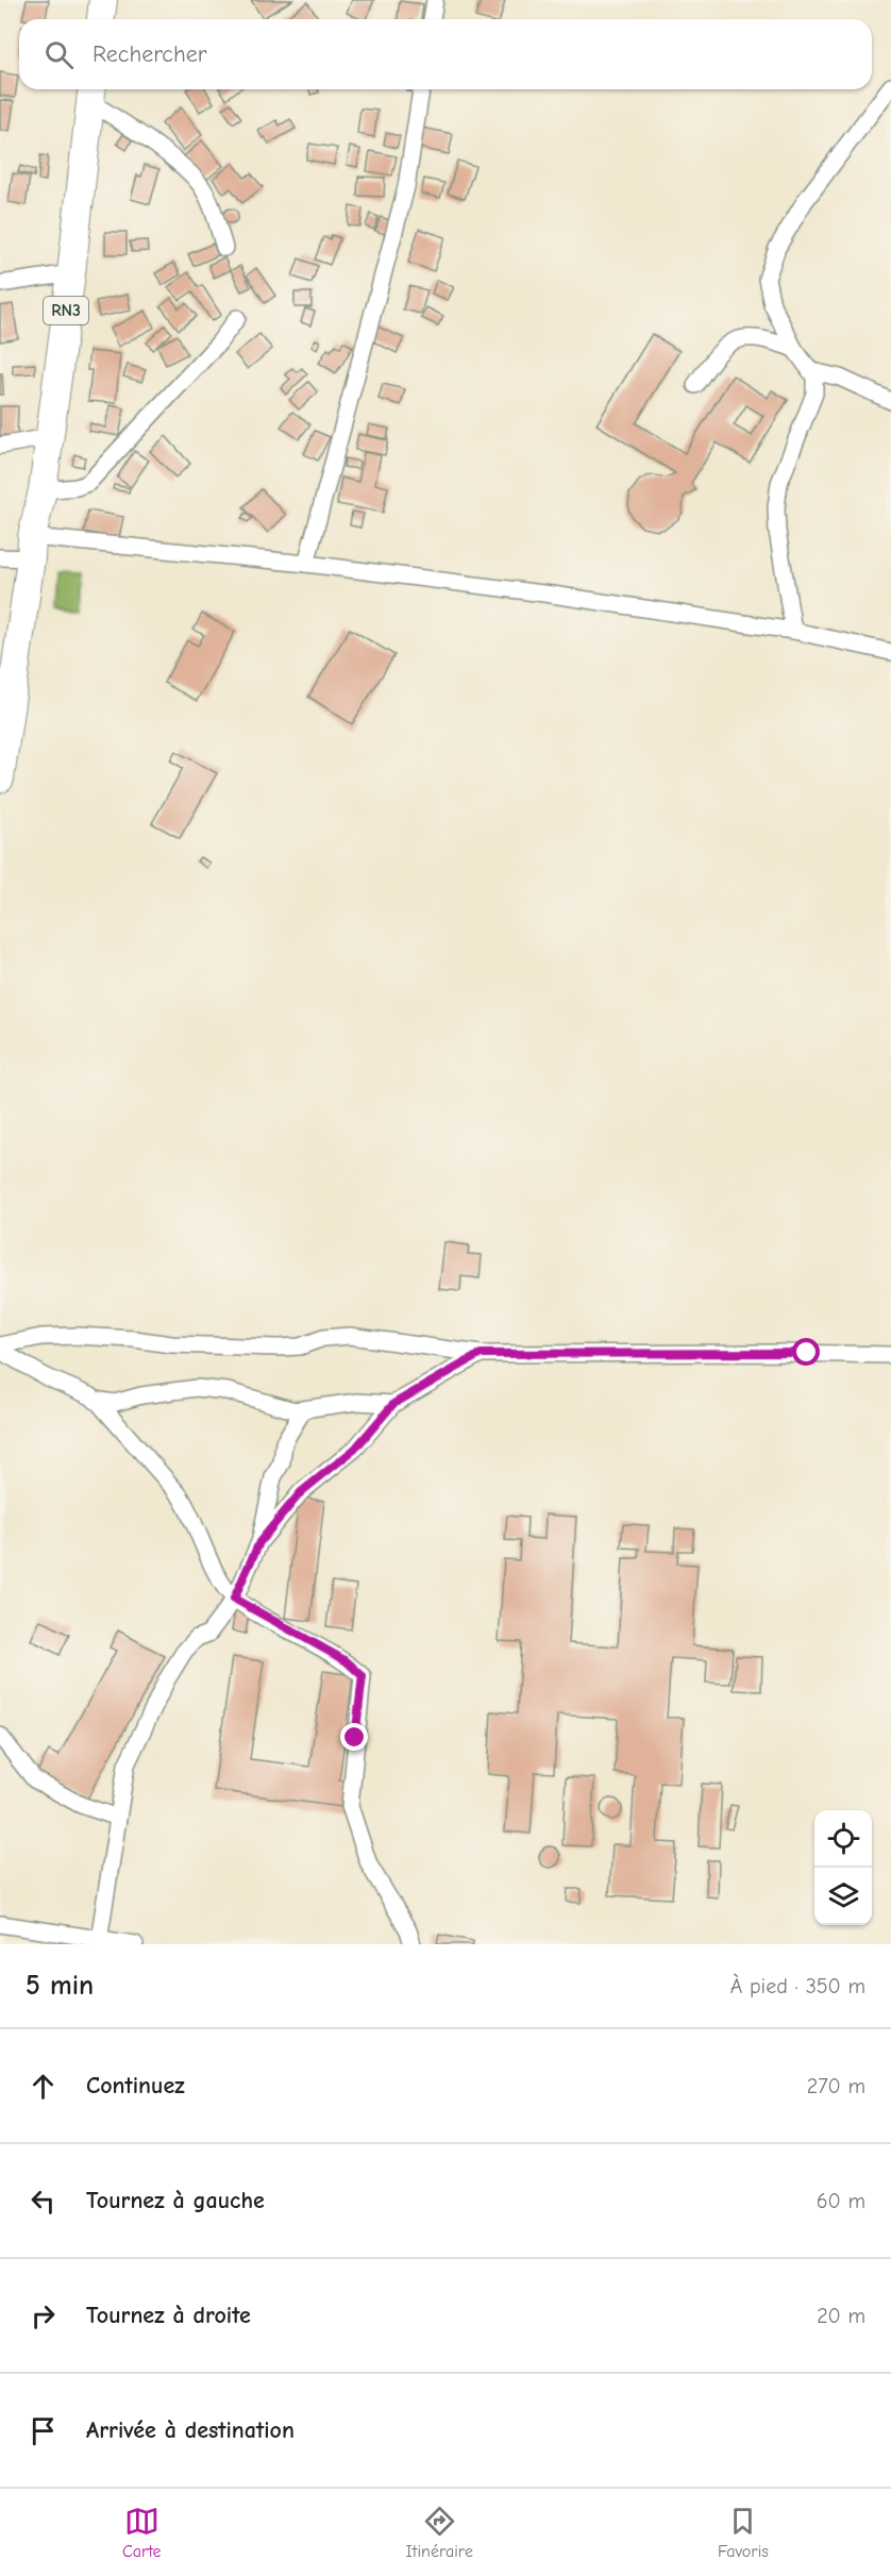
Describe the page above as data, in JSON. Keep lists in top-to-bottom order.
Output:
{
  "streets": {
    "highway": ["RN3"]
  },
  "page": {
    "search": "Rechercher",
    "heading": ["5 min", "À pied · 350 m"],
    "list": [
      ["Continuez", "270 m"],
      ["Tournez à gauche", "60 m"],
      ["Tournez à droite", "20 m"],
      "Arrivée à destination"
    ],
    "nav": ["Carte", "Itinéraire", "Favoris"]
  }
}
